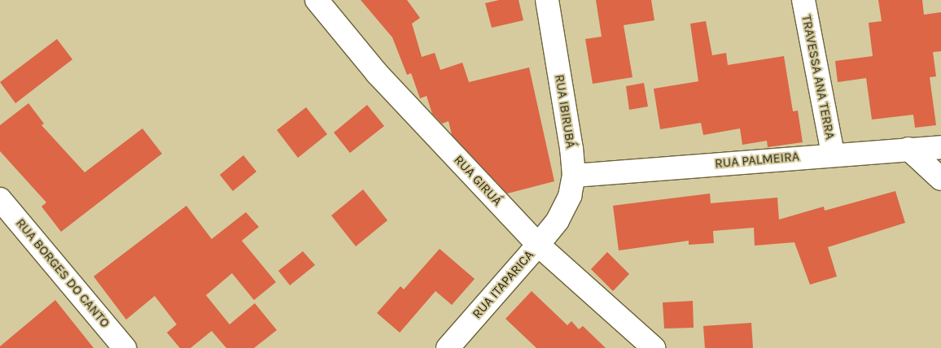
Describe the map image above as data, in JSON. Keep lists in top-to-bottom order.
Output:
{
  "streets": {
    "street": [
      "TRAVESSA ANA TERRA",
      "RUA IBIRUBÁ",
      "RUA PALMEIRA",
      "RUA GIRUÁ",
      "RUA BORGES DO CANTO",
      "RUA ITAPARICA"
    ]
  },
  "crossings": [
    ["TRAVESSA ANA TERRA", "RUA PALMEIRA"],
    ["RUA IBIRUBÁ", "RUA PALMEIRA"],
    ["RUA IBIRUBÁ", "RUA ITAPARICA"],
    ["RUA GIRUÁ", "RUA ITAPARICA"]
  ]
}
